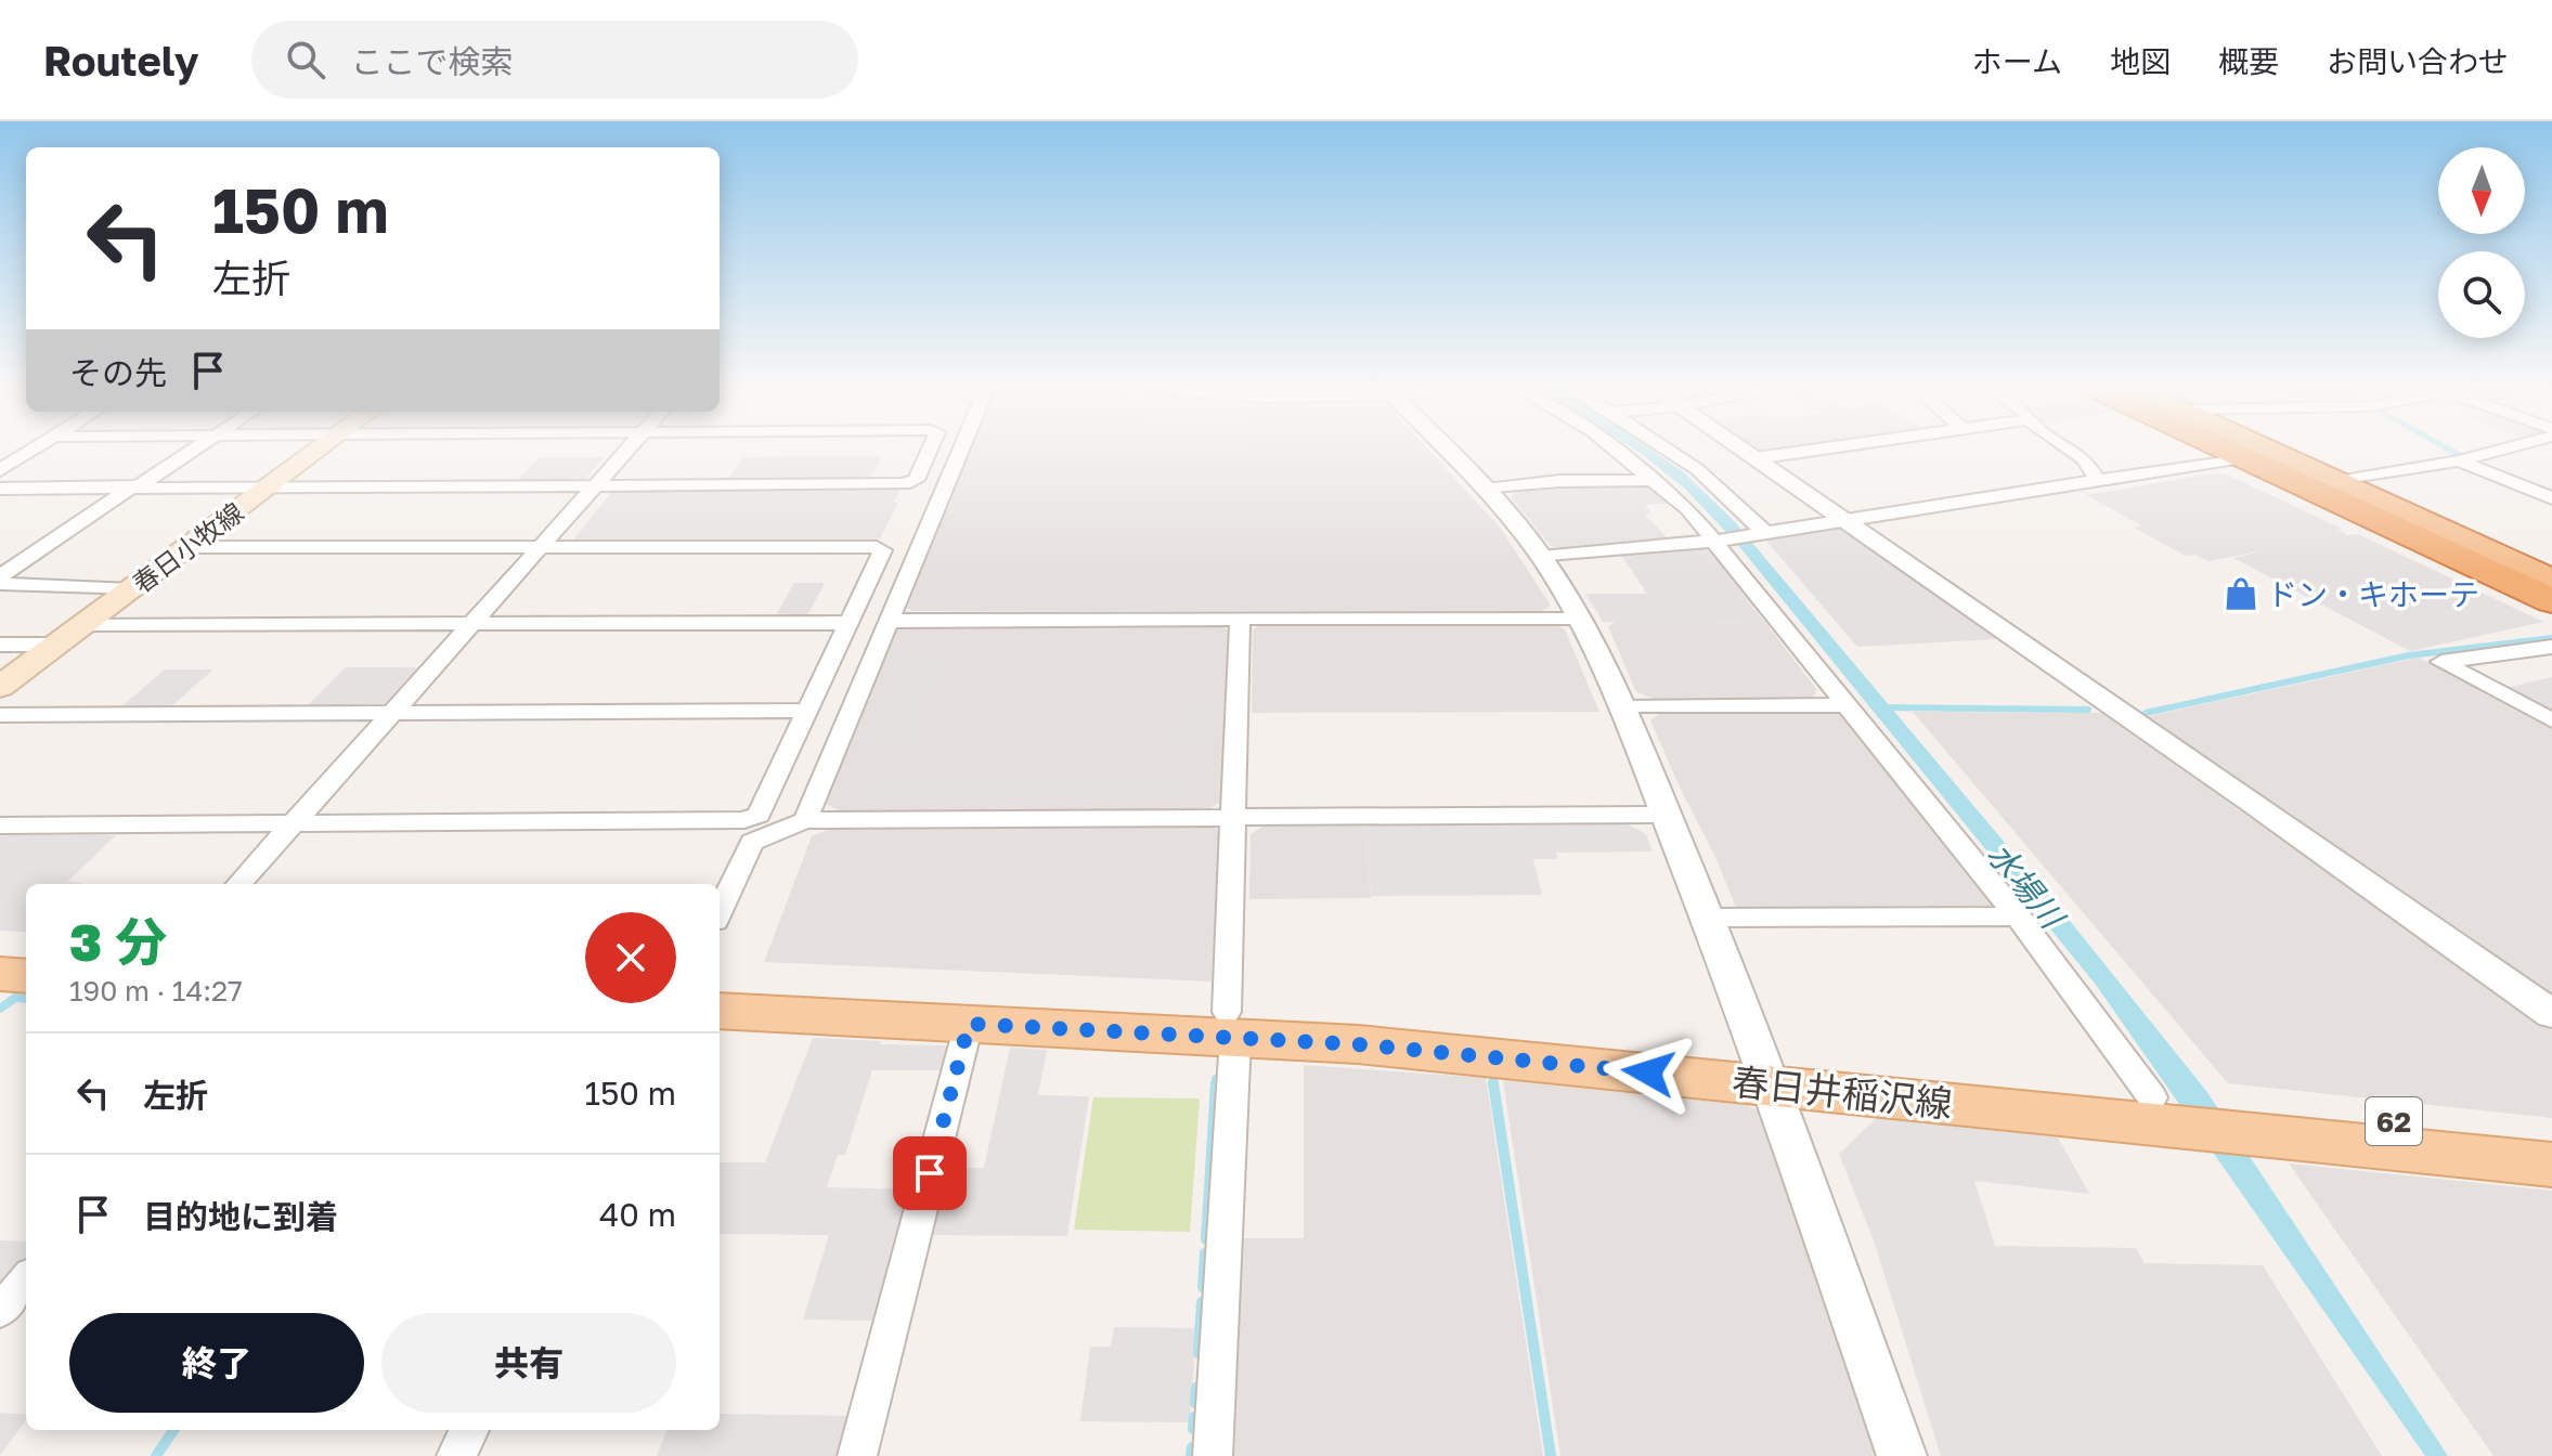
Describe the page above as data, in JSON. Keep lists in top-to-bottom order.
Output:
{
  "streets": {
    "main road": ["春日小牧線", "春日井稲沢線", "62"]
  },
  "water": ["水場川"],
  "places": {
    "shop": ["ドン・キホーテ"]
  },
  "north": "bottom",
  "page": {
    "header": "Routely",
    "search": "ここで検索",
    "nav": [
      "ホーム",
      "地図",
      "概要",
      "お問い合わせ"
    ],
    "turn": ["150 m", "左折"],
    "then": "その先",
    "heading": ["3 分", "190 m · 14:27"],
    "list": [
      {
        "name": "左折",
        "value": "150 m"
      },
      {
        "name": "目的地に到着",
        "value": "40 m"
      }
    ],
    "buttons": ["終了", "共有"]
  }
}
